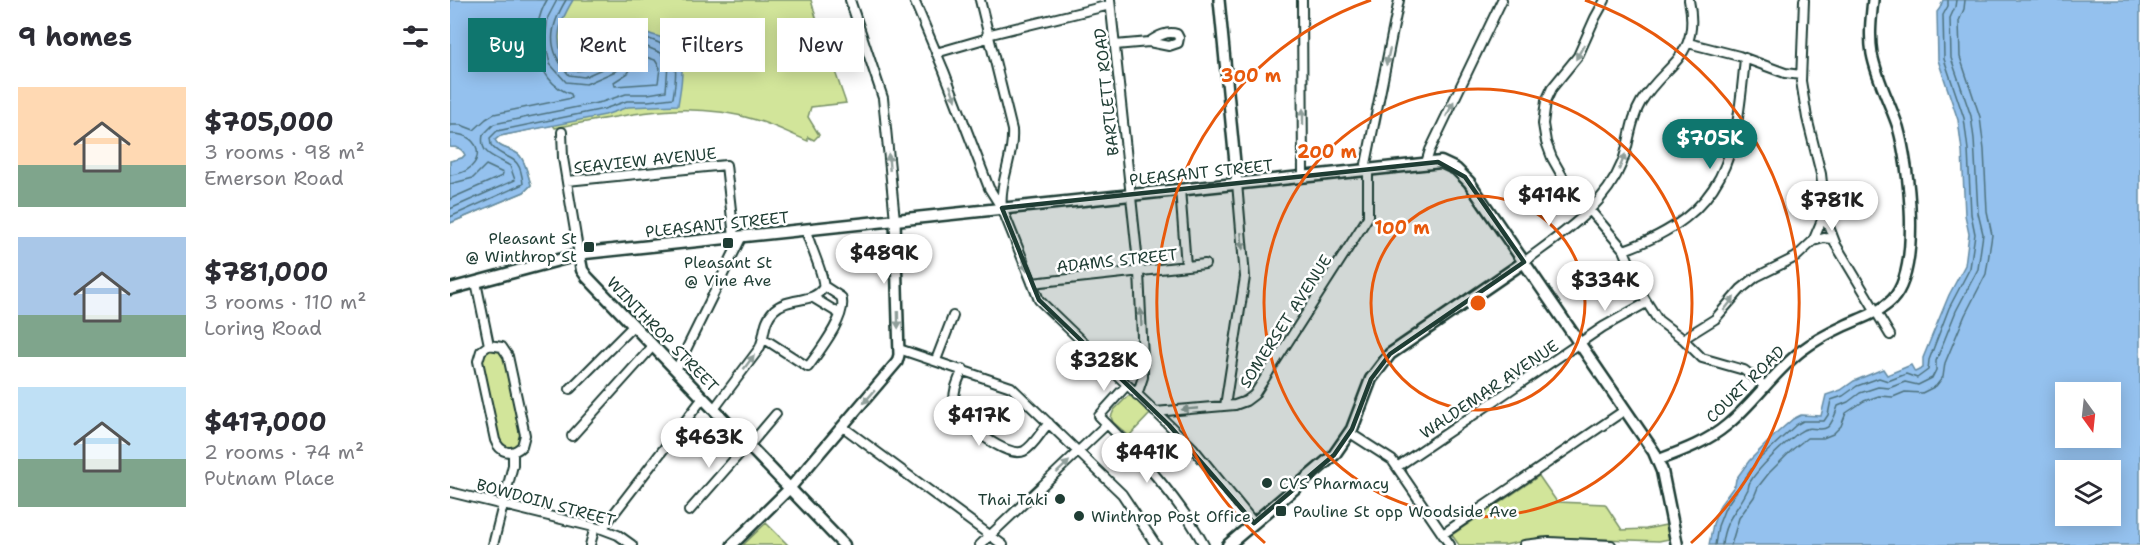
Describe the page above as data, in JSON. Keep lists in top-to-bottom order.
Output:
{
  "streets": {
    "main road": ["PLEASANT STREET", "WINTHROP STREET"],
    "street": [
      "BARTLETT ROAD",
      "SEAVIEW AVENUE",
      "ADAMS STREET",
      "SOMERSET AVENUE",
      "COURT ROAD",
      "WALDEMAR AVENUE",
      "BOWDOIN STREET"
    ]
  },
  "crossings": [
    ["BARTLETT ROAD", "PLEASANT STREET"],
    ["BARTLETT ROAD", "ADAMS STREET"],
    ["SEAVIEW AVENUE", "PLEASANT STREET"],
    ["SEAVIEW AVENUE", "WINTHROP STREET"],
    ["PLEASANT STREET", "SOMERSET AVENUE"],
    ["PLEASANT STREET", "WINTHROP STREET"],
    ["PLEASANT STREET", "COURT ROAD"],
    ["PLEASANT STREET", "WALDEMAR AVENUE"]
  ],
  "one_way": ["SOMERSET AVENUE"],
  "places": {
    "transit": ["Pleasant St @ Vine Ave", "Pleasant St @ Winthrop St", "Pauline St opp Woodside Ave"],
    "other": ["CVS Pharmacy", "Thai Taki", "Winthrop Post Office"]
  },
  "north": "bottom",
  "page": {
    "heading": "9 homes",
    "chip": [
      "Buy",
      "Rent",
      "Filters",
      "New"
    ],
    "list": [
      {
        "name": "$705,000",
        "note": "3 rooms · 98 m² · Emerson Road"
      },
      {
        "name": "$781,000",
        "note": "3 rooms · 110 m² · Loring Road"
      },
      {
        "name": "$417,000",
        "note": "2 rooms · 74 m² · Putnam Place"
      }
    ],
    "price": [
      "$705K",
      "$414K",
      "$781K",
      "$489K",
      "$334K",
      "$328K",
      "$417K",
      "$463K",
      "$441K"
    ]
  },
  "rings": ["300 m", "200 m", "100 m"]
}
